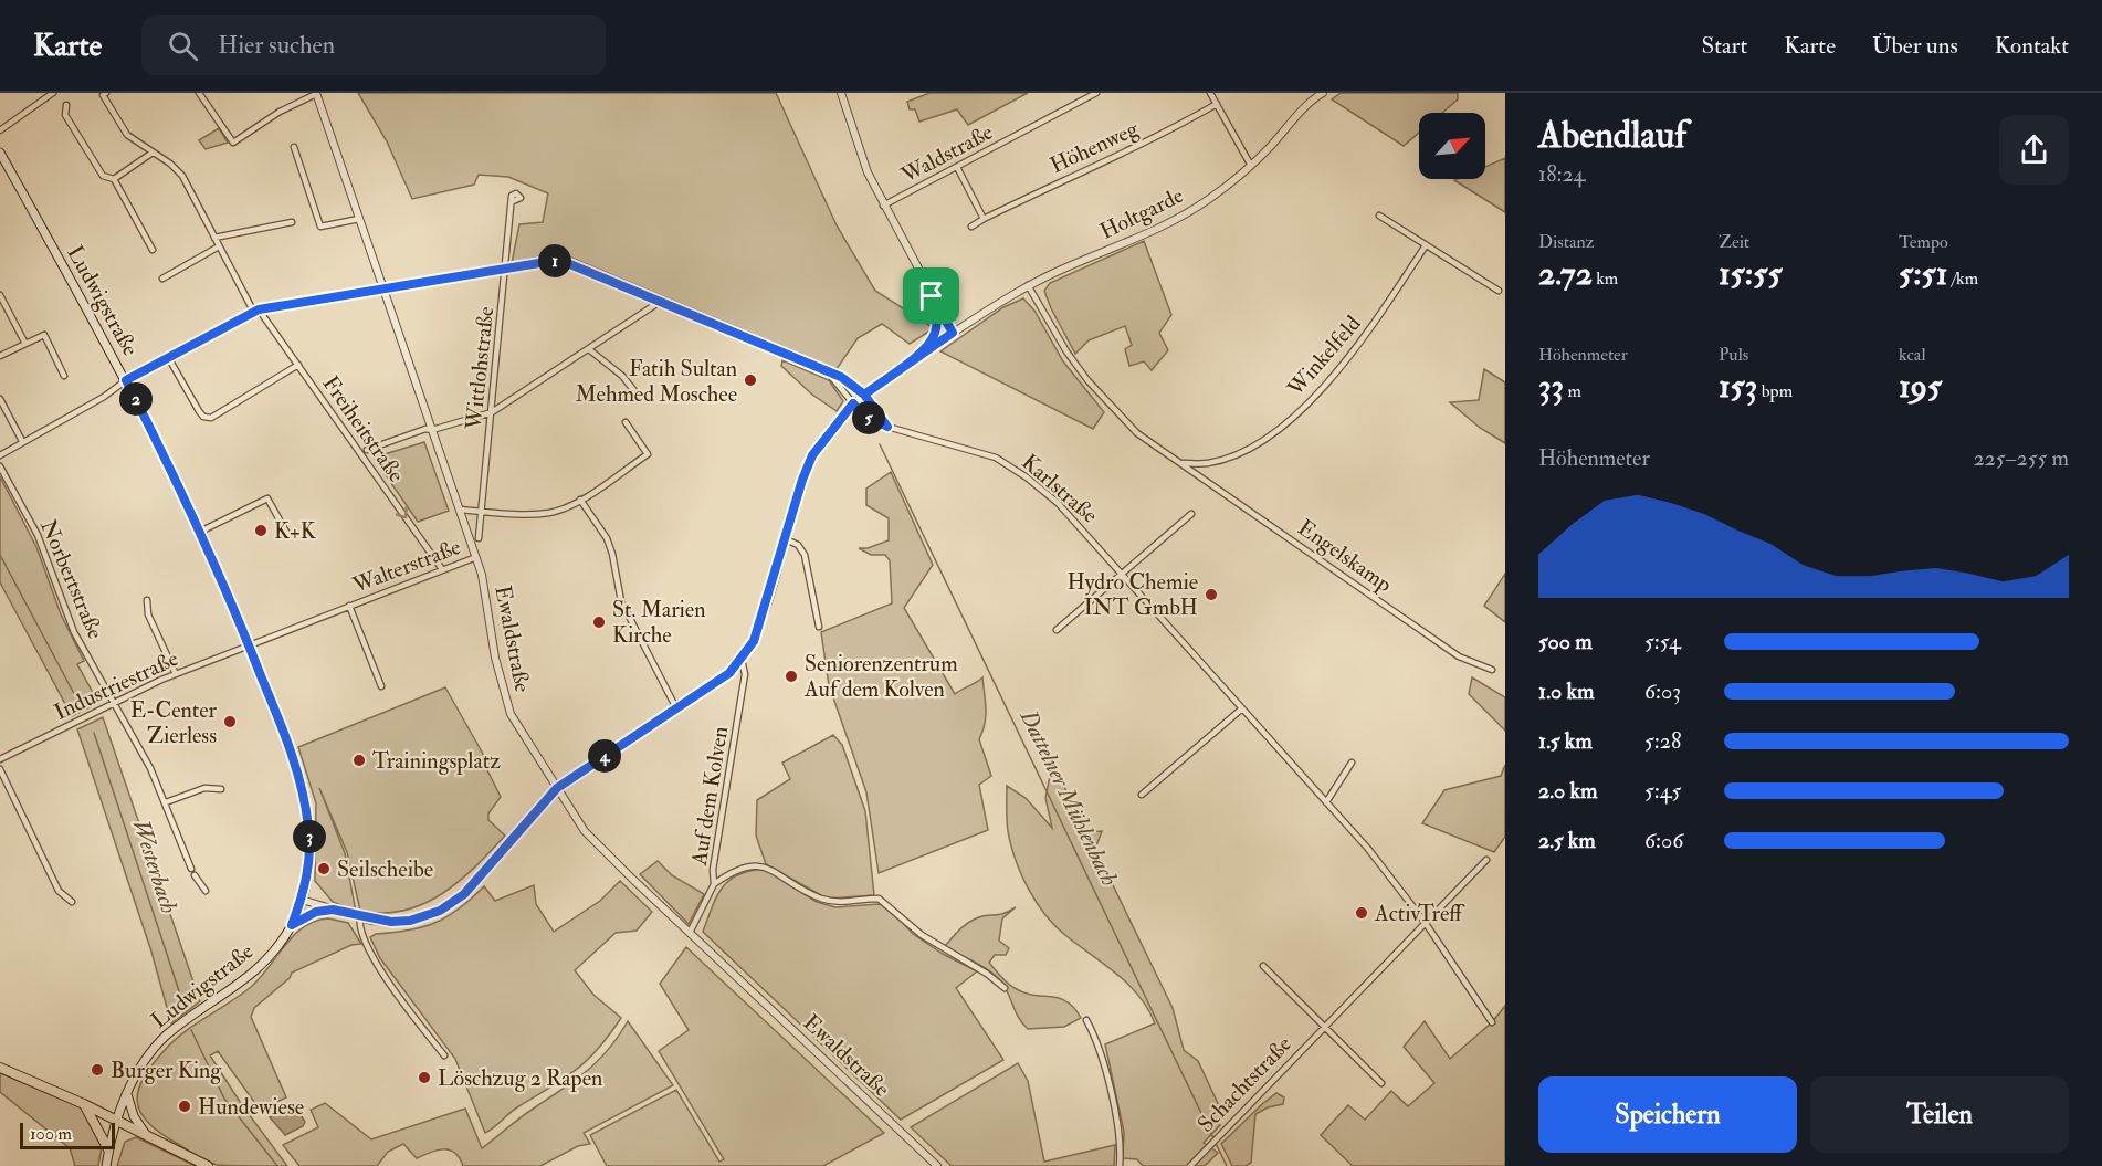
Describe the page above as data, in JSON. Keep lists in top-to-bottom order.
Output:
{
  "streets": {
    "main road": ["Ludwigstraße"],
    "street": [
      "Höhenweg",
      "Waldstraße",
      "Holtgarde",
      "Winkelfeld",
      "Wittlohstraße",
      "Freiheitstraße",
      "Karlstraße",
      "Engelskamp",
      "Walterstraße",
      "Norbertstraße",
      "Ewaldstraße",
      "Industriestraße",
      "Auf dem Kolven",
      "Schachtstraße"
    ]
  },
  "crossings": [
    ["Ludwigstraße", "Walterstraße"],
    ["Ludwigstraße", "Industriestraße"],
    ["Winkelfeld", "Engelskamp"],
    ["Freiheitstraße", "Walterstraße"],
    ["Karlstraße", "Schachtstraße"],
    ["Walterstraße", "Ewaldstraße"],
    ["Walterstraße", "Industriestraße"],
    ["Norbertstraße", "Industriestraße"],
    ["Ewaldstraße", "Auf dem Kolven"]
  ],
  "one_way": ["Freiheitstraße"],
  "water": ["Dattelner Mühlenbach", "Westerbach"],
  "places": [
    "Fatih Sultan Mehmed Moschee",
    "K+K",
    "Hydro Chemie INT GmbH",
    "St. Marien Kirche",
    "Seniorenzentrum Auf dem Kolven",
    "E-Center Zierless",
    "Trainingsplatz",
    "Seilscheibe",
    "ActivTreff",
    "Burger King",
    "Löschzug 2 Rapen",
    "Hundewiese"
  ],
  "scale_bar": "100 m",
  "north": "top right",
  "page": {
    "header": "Karte",
    "search": "Hier suchen",
    "nav": [
      "Start",
      "Karte",
      "Über uns",
      "Kontakt"
    ],
    "heading": ["Abendlauf", "18:24"],
    "stats": [
      ["Distanz", "2.72 km"],
      ["Zeit", "15:55"],
      ["Tempo", "5:51 /km"],
      ["Höhenmeter", "33 m"],
      ["Puls", "153 bpm"],
      ["kcal", "195"]
    ],
    "pins": [
      "1",
      "2",
      "5",
      "4",
      "3"
    ],
    "chart": ["Höhenmeter", "225–255 m"],
    "list": [
      {
        "name": "500 m",
        "note": "5:54"
      },
      {
        "name": "1.0 km",
        "note": "6:03"
      },
      {
        "name": "1.5 km",
        "note": "5:28"
      },
      {
        "name": "2.0 km",
        "note": "5:45"
      },
      {
        "name": "2.5 km",
        "note": "6:06"
      }
    ],
    "buttons": ["Speichern", "Teilen"],
    "scale": "100 m"
  }
}
